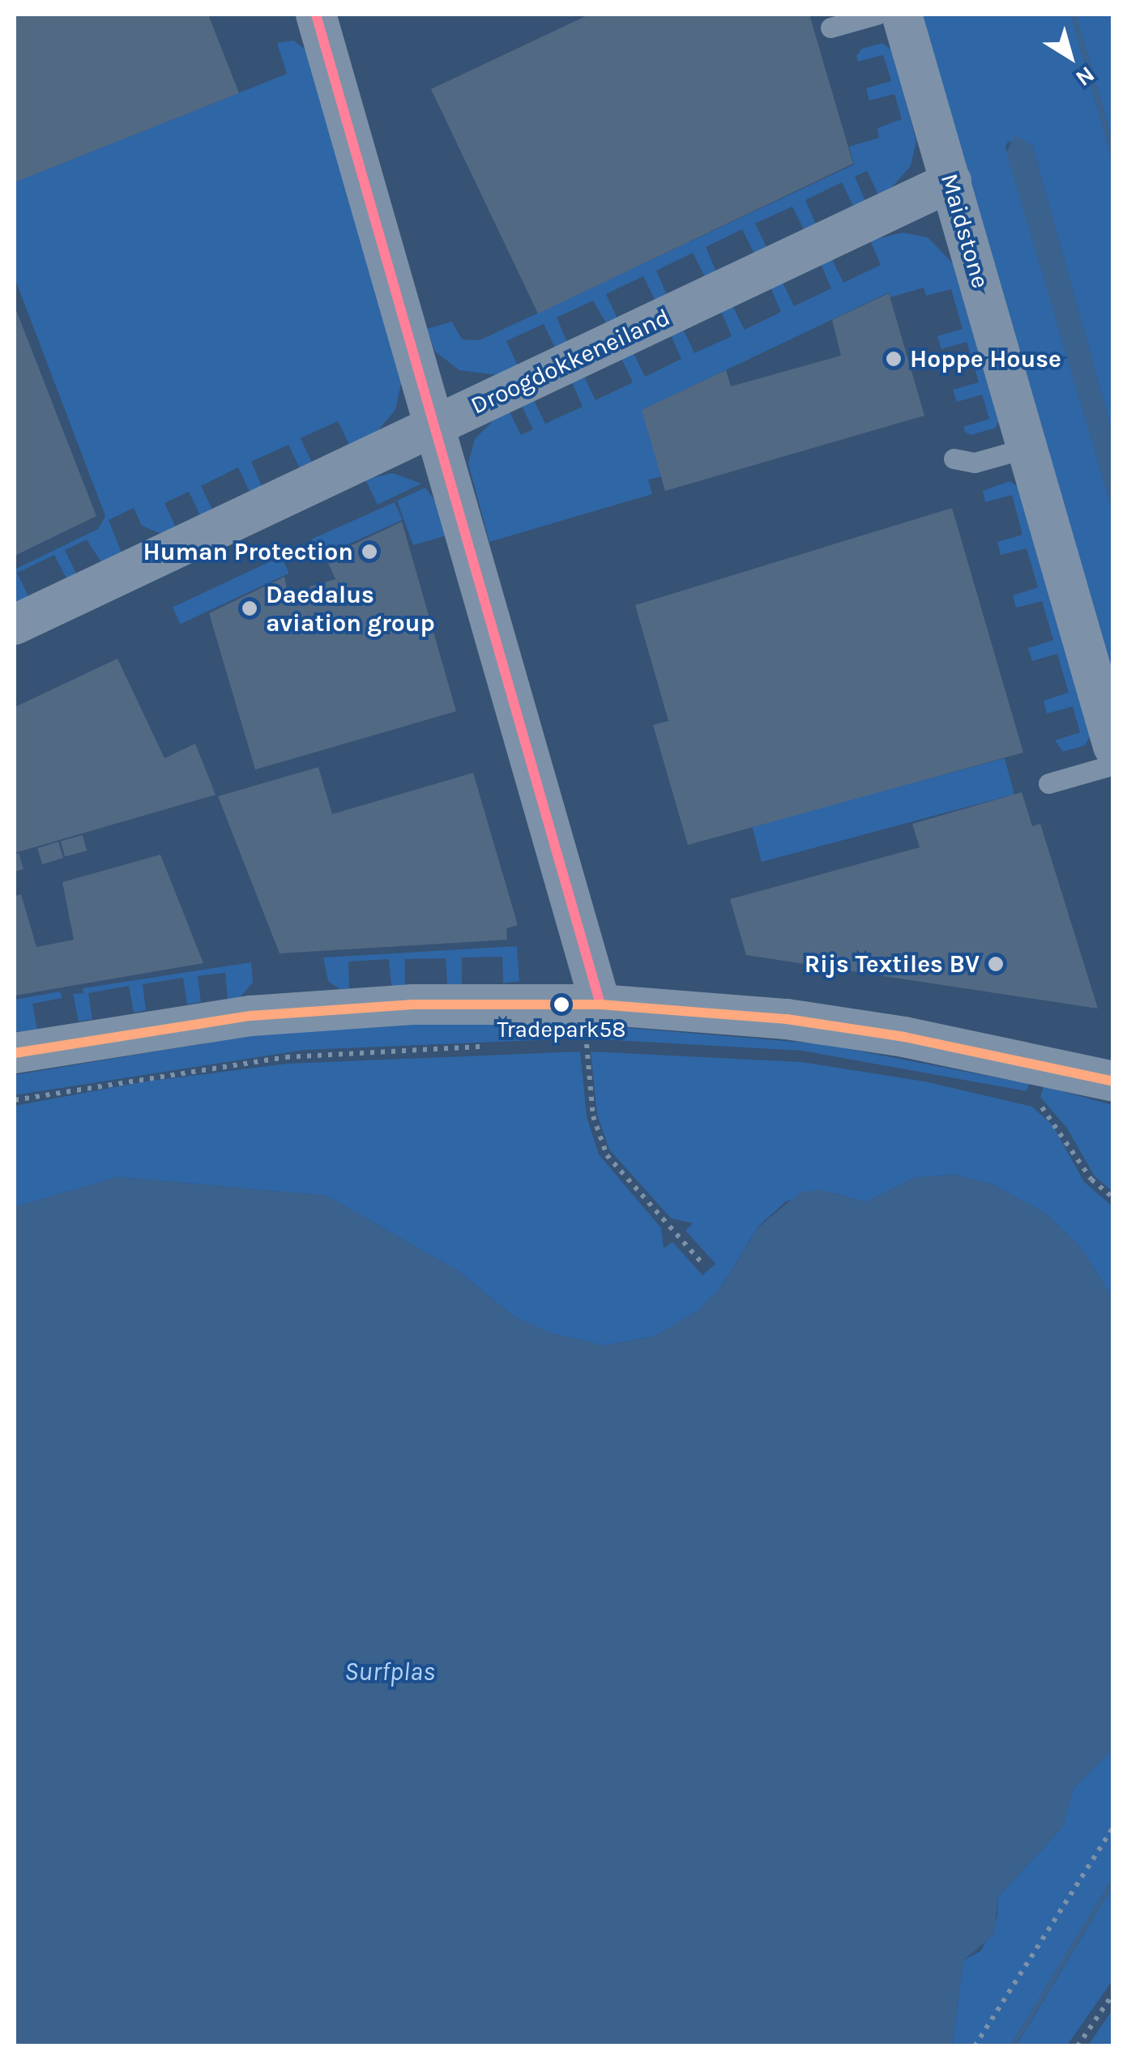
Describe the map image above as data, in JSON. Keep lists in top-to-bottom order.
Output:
{
  "streets": {
    "street": ["Maidstone", "Droogdokkeneiland"]
  },
  "crossings": [
    ["Maidstone", "Droogdokkeneiland"]
  ],
  "water": ["Surfplas"],
  "places": [
    "Hoppe House",
    "Human Protection",
    "Daedalus aviation group",
    "Rijs Textiles BV",
    "Tradepark58"
  ],
  "north": "bottom right"
}
